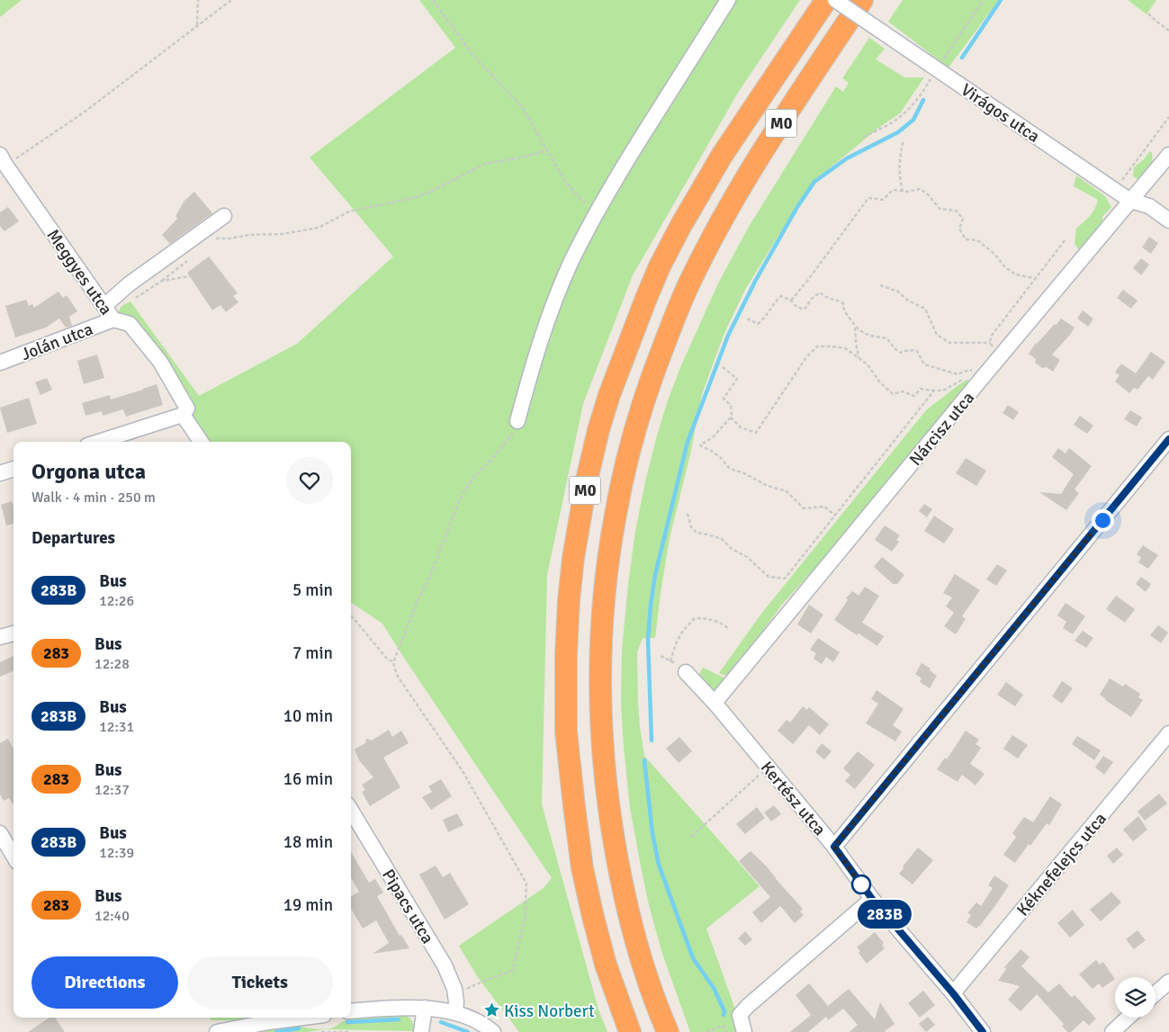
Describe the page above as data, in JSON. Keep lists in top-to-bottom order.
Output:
{
  "streets": {
    "highway": ["M0"],
    "street": [
      "Virágos utca",
      "Meggyes utca",
      "Jolán utca",
      "Nárcisz utca",
      "Kertész utca",
      "Kéknefelejcs utca",
      "Pipacs utca"
    ]
  },
  "crossings": [
    ["Virágos utca", "Nárcisz utca"],
    ["Meggyes utca", "Jolán utca"],
    ["Nárcisz utca", "Kertész utca"],
    ["Kertész utca", "Kéknefelejcs utca"]
  ],
  "places": {
    "place": ["Kiss Norbert"]
  },
  "lines": ["bus line 283B"],
  "page": {
    "on_map": "283B",
    "heading": [
      ["Orgona utca", "Walk · 4 min · 250 m"],
      "Departures"
    ],
    "list": [
      {
        "mark": "283B",
        "name": "Bus",
        "note": "12:26",
        "value": "5 min"
      },
      {
        "mark": "283",
        "name": "Bus",
        "note": "12:28",
        "value": "7 min"
      },
      {
        "mark": "283B",
        "name": "Bus",
        "note": "12:31",
        "value": "10 min"
      },
      {
        "mark": "283",
        "name": "Bus",
        "note": "12:37",
        "value": "16 min"
      },
      {
        "mark": "283B",
        "name": "Bus",
        "note": "12:39",
        "value": "18 min"
      },
      {
        "mark": "283",
        "name": "Bus",
        "note": "12:40",
        "value": "19 min"
      }
    ],
    "buttons": ["Directions", "Tickets"]
  }
}
